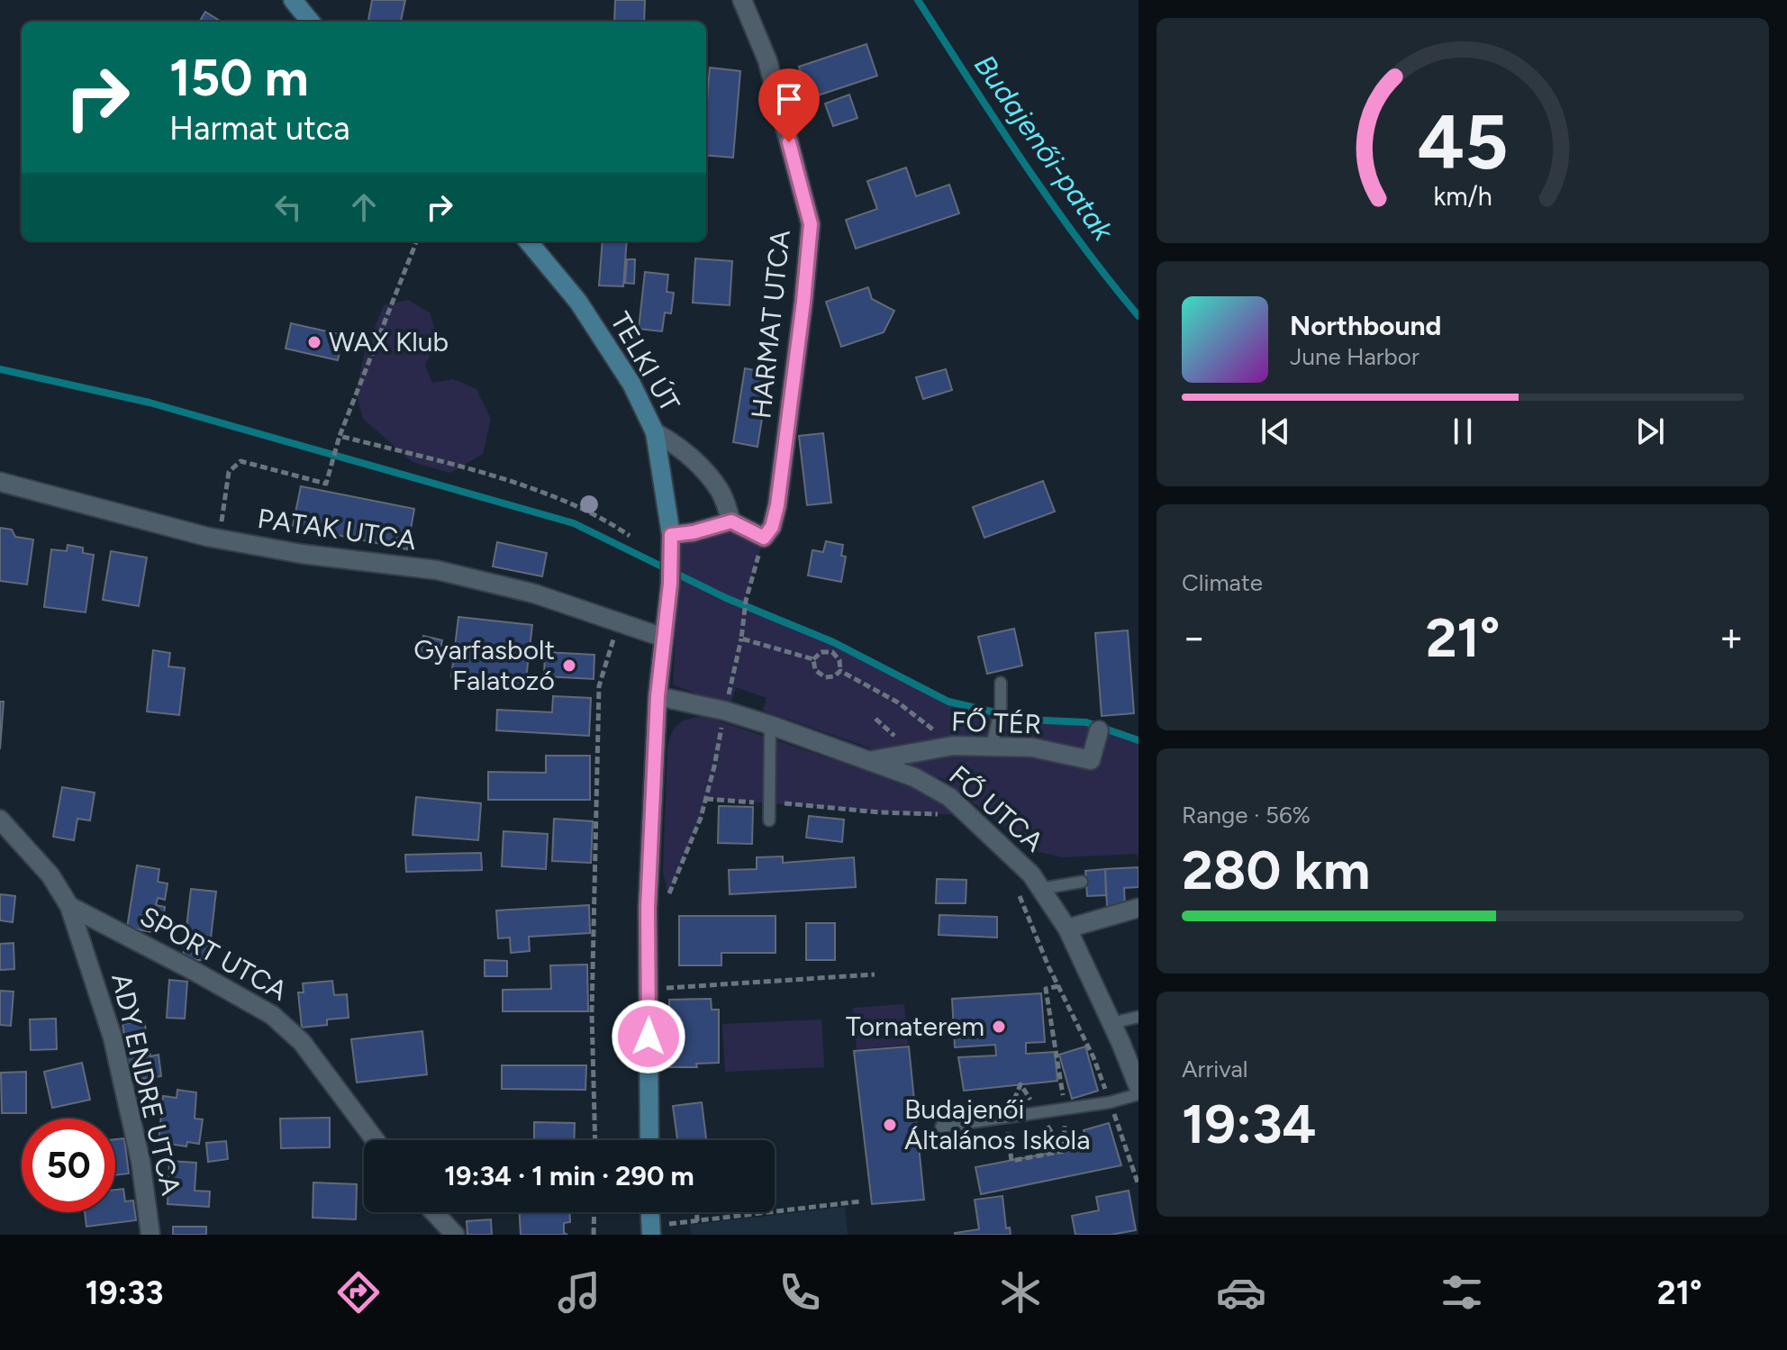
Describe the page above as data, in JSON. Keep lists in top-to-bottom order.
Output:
{
  "streets": {
    "main road": ["TELKI ÚT"],
    "street": [
      "HARMAT UTCA",
      "PATAK UTCA",
      "FŐ TÉR",
      "FŐ UTCA",
      "SPORT UTCA",
      "ADY ENDRE UTCA"
    ]
  },
  "crossings": [
    ["TELKI ÚT", "PATAK UTCA"],
    ["TELKI ÚT", "FŐ UTCA"],
    ["FŐ TÉR", "FŐ UTCA"],
    ["SPORT UTCA", "ADY ENDRE UTCA"]
  ],
  "water": ["Budajenői-patak"],
  "places": [
    "WAX Klub",
    "Gyarfasbolt Falatozó",
    "Tornaterem",
    "Budajenői Általános Iskola"
  ],
  "page": {
    "turn": ["150 m", "Harmat utca"],
    "song": ["Northbound", "June Harbor"],
    "tile": [
      "Climate",
      ["Range · 56%", "280 km"],
      ["Arrival", "19:34"]
    ],
    "heat": ["−", "21°", "+"],
    "limit": "50",
    "trip": "19:34 · 1 min · 290 m",
    "tabs": ["19:33", "21°"],
    "gauge": ["45", "km/h"]
  }
}
